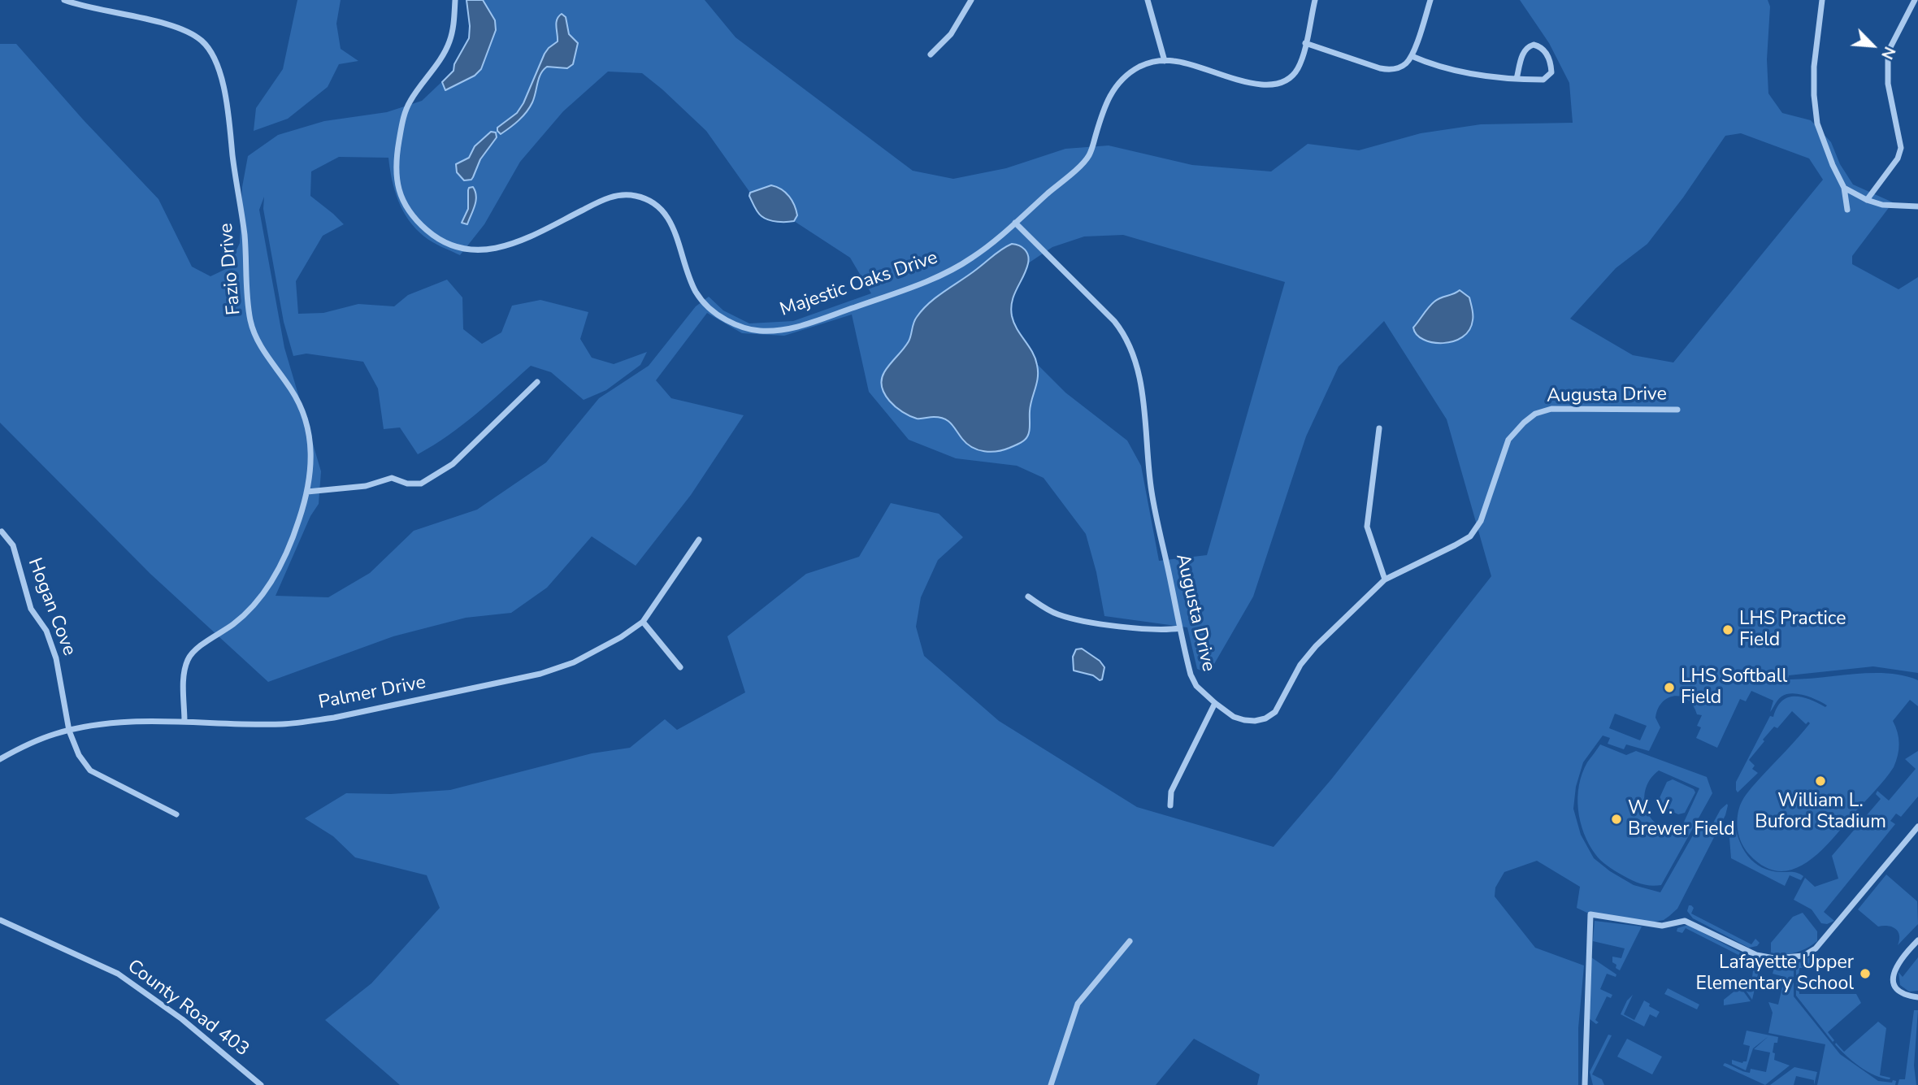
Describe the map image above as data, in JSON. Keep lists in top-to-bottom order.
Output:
{
  "streets": {
    "street": [
      "Fazio Drive",
      "Majestic Oaks Drive",
      "Augusta Drive",
      "Hogan Cove",
      "Palmer Drive",
      "County Road 403"
    ]
  },
  "crossings": [
    ["Fazio Drive", "Palmer Drive"],
    ["Majestic Oaks Drive", "Augusta Drive"],
    ["Hogan Cove", "Palmer Drive"]
  ],
  "places": [
    "LHS Practice Field",
    "LHS Softball Field",
    "William L. Buford Stadium",
    "W. V. Brewer Field",
    "Lafayette Upper Elementary School"
  ],
  "north": "bottom right"
}
